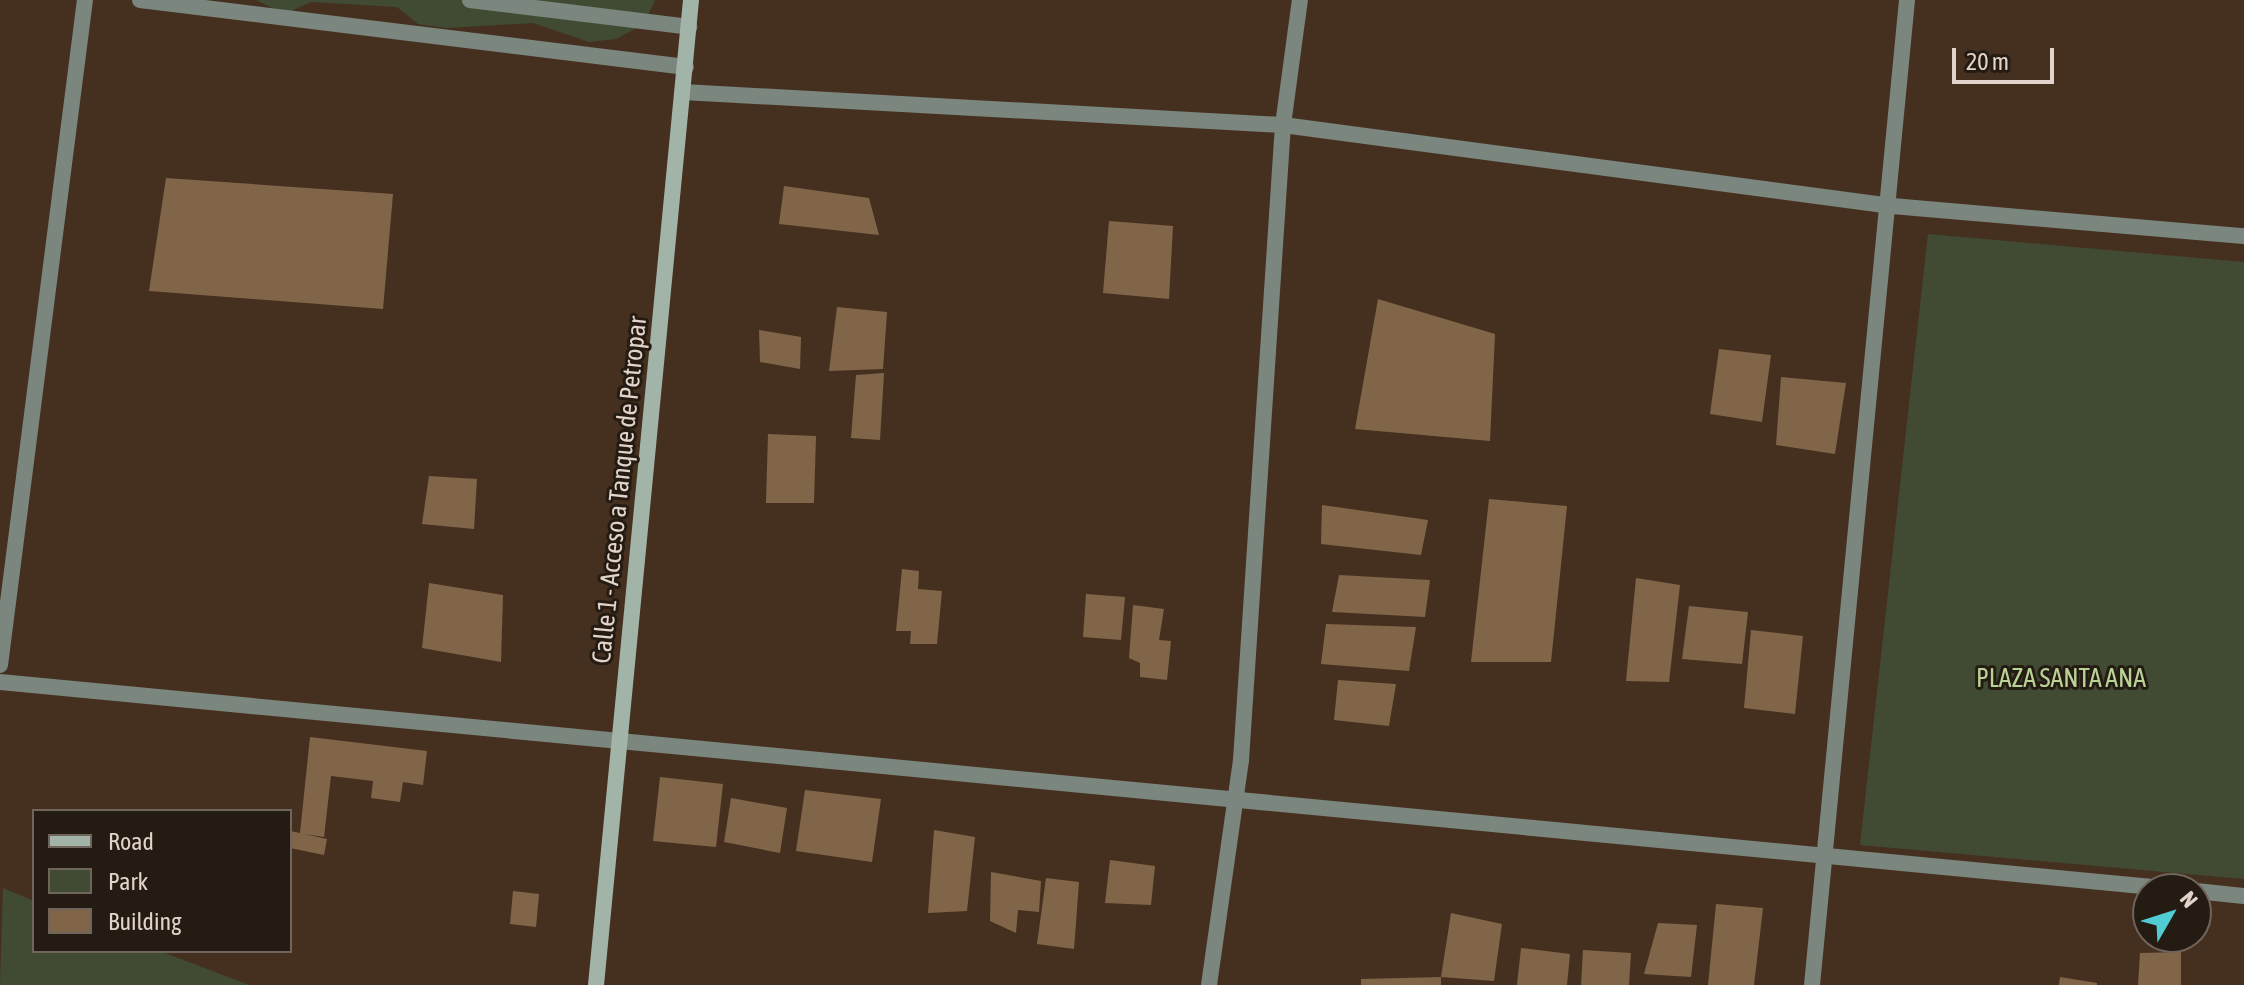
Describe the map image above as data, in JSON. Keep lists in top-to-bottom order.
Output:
{
  "streets": {
    "street": ["Calle 1 - Acceso a Tanque de Petropar"]
  },
  "parks": ["PLAZA SANTA ANA"],
  "legend": ["Road", "Park", "Building"],
  "scale_bar": "20 m",
  "north": "top right"
}
